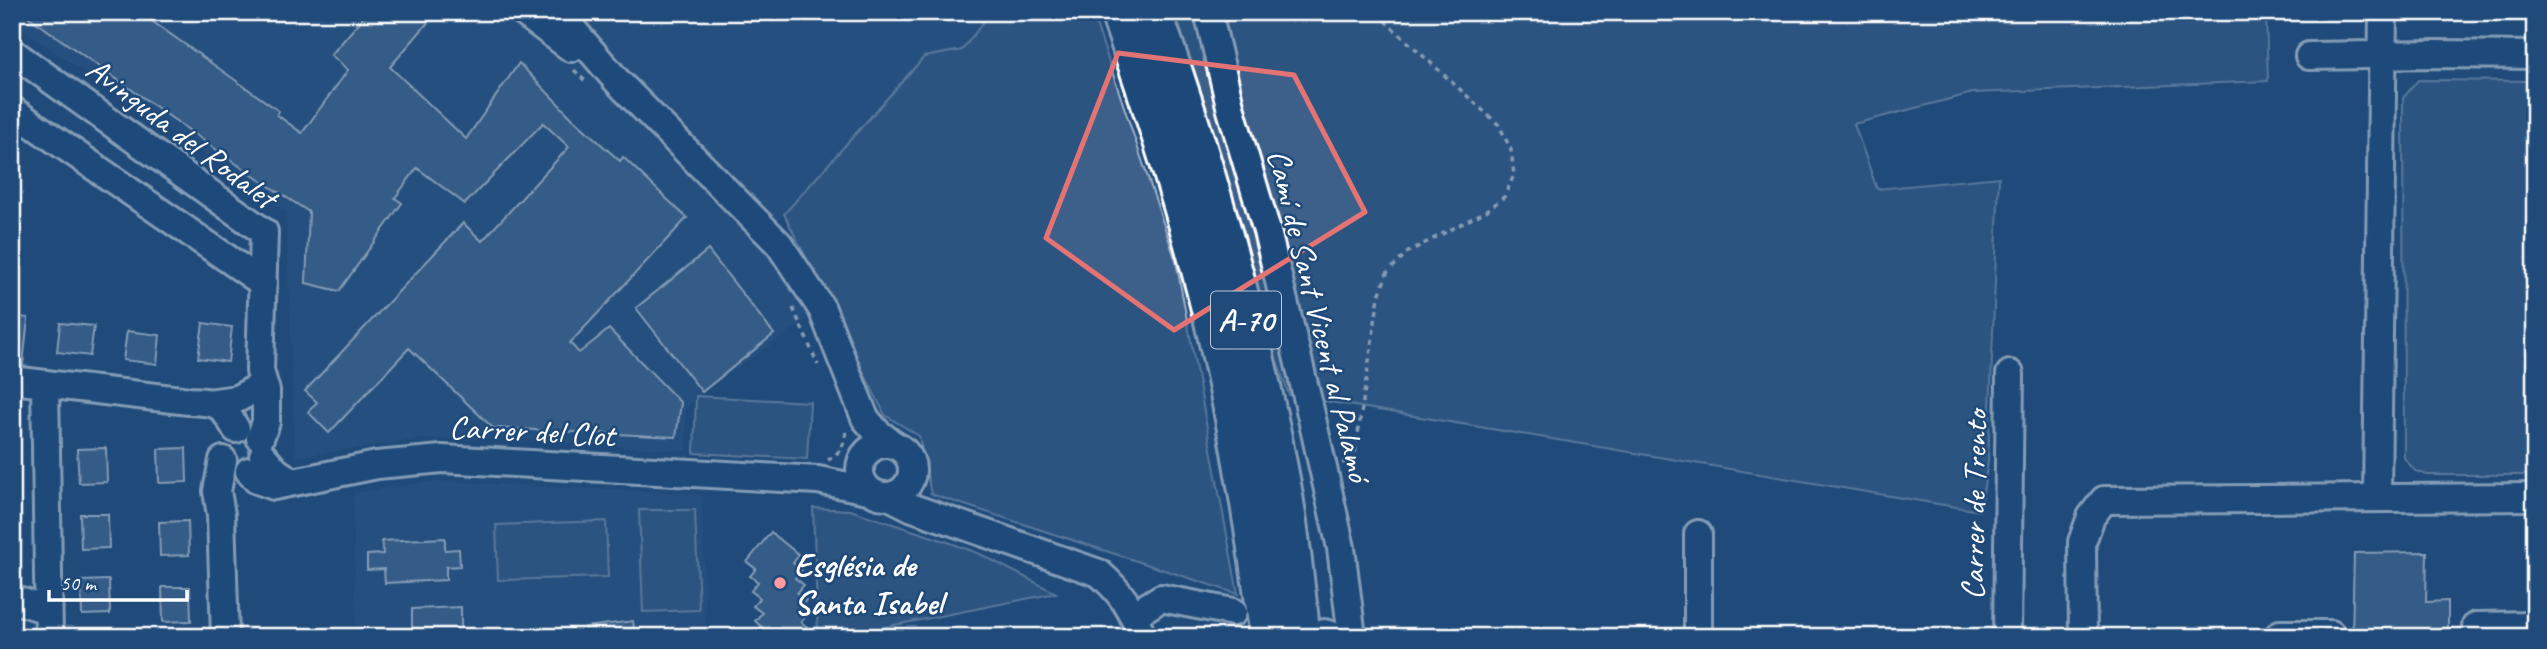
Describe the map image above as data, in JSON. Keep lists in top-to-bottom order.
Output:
{
  "streets": {
    "highway": ["A-70"],
    "street": [
      "Avinguda del Rodalet",
      "Camí de Sant Vicent al Palamó",
      "Carrer del Clot",
      "Carrer de Trento"
    ]
  },
  "places": ["Església de Santa Isabel"],
  "scale_bar": "50 m"
}
